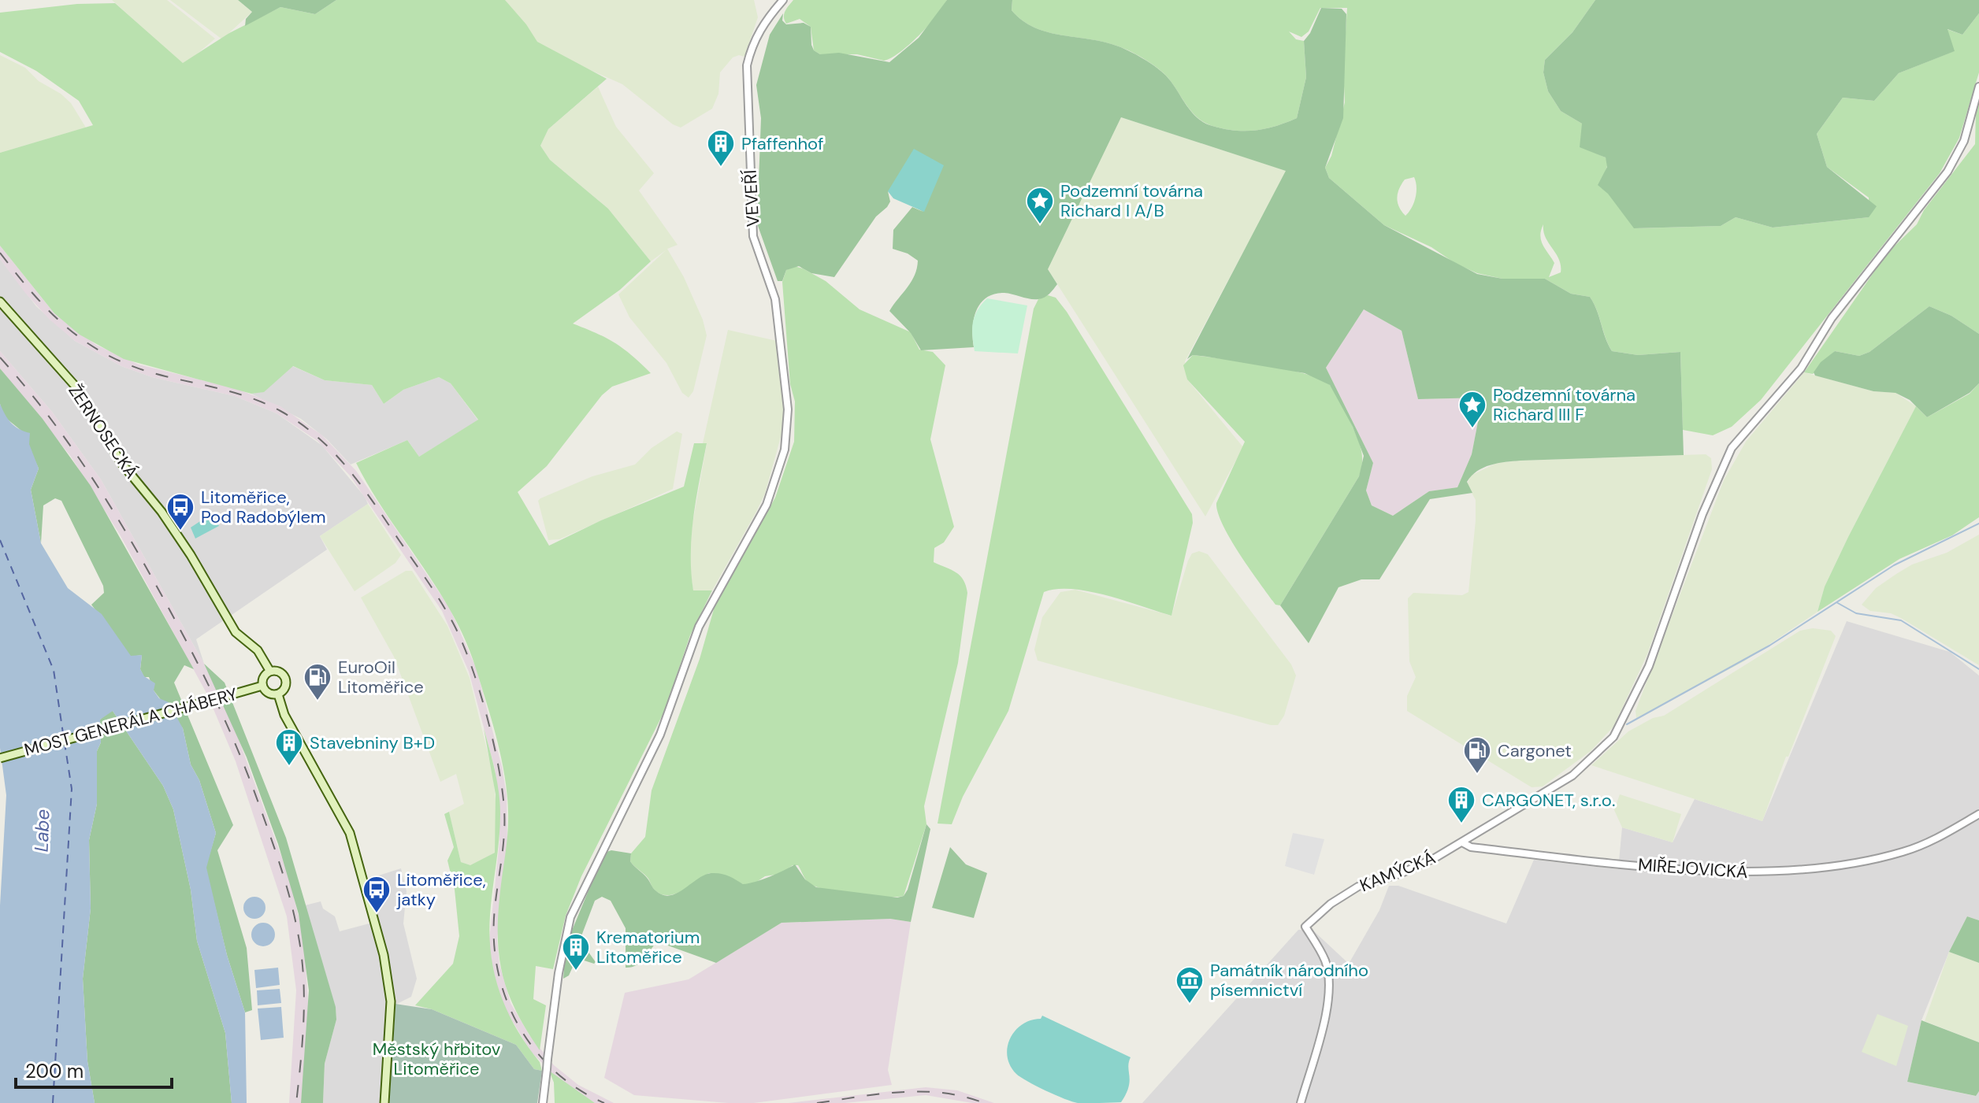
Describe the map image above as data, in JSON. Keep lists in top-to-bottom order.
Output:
{
  "streets": {
    "main road": ["ŽERNOSECKÁ", "MOST GENERÁLA CHÁBERY"],
    "street": ["VEVEŘÍ", "MIŘEJOVICKÁ", "KAMÝCKÁ"]
  },
  "crossings": [
    ["ŽERNOSECKÁ", "MOST GENERÁLA CHÁBERY"],
    ["MIŘEJOVICKÁ", "KAMÝCKÁ"]
  ],
  "water": ["Labe"],
  "parks": ["Městský hřbitov Litoměřice"],
  "places": {
    "building": [
      "Pfaffenhof",
      "Stavebniny B+D",
      "CARGONET, s.r.o.",
      "Krematorium Litoměřice"
    ],
    "place": ["Podzemní továrna Richard I A/B", "Podzemní továrna Richard III F"],
    "bus stop": ["Litoměřice, Pod Radobýlem", "Litoměřice, jatky"],
    "fuel station": ["EuroOil Litoměřice", "Cargonet"],
    "museum": ["Památník národního písemnictví"]
  },
  "scale_bar": "200 m"
}
